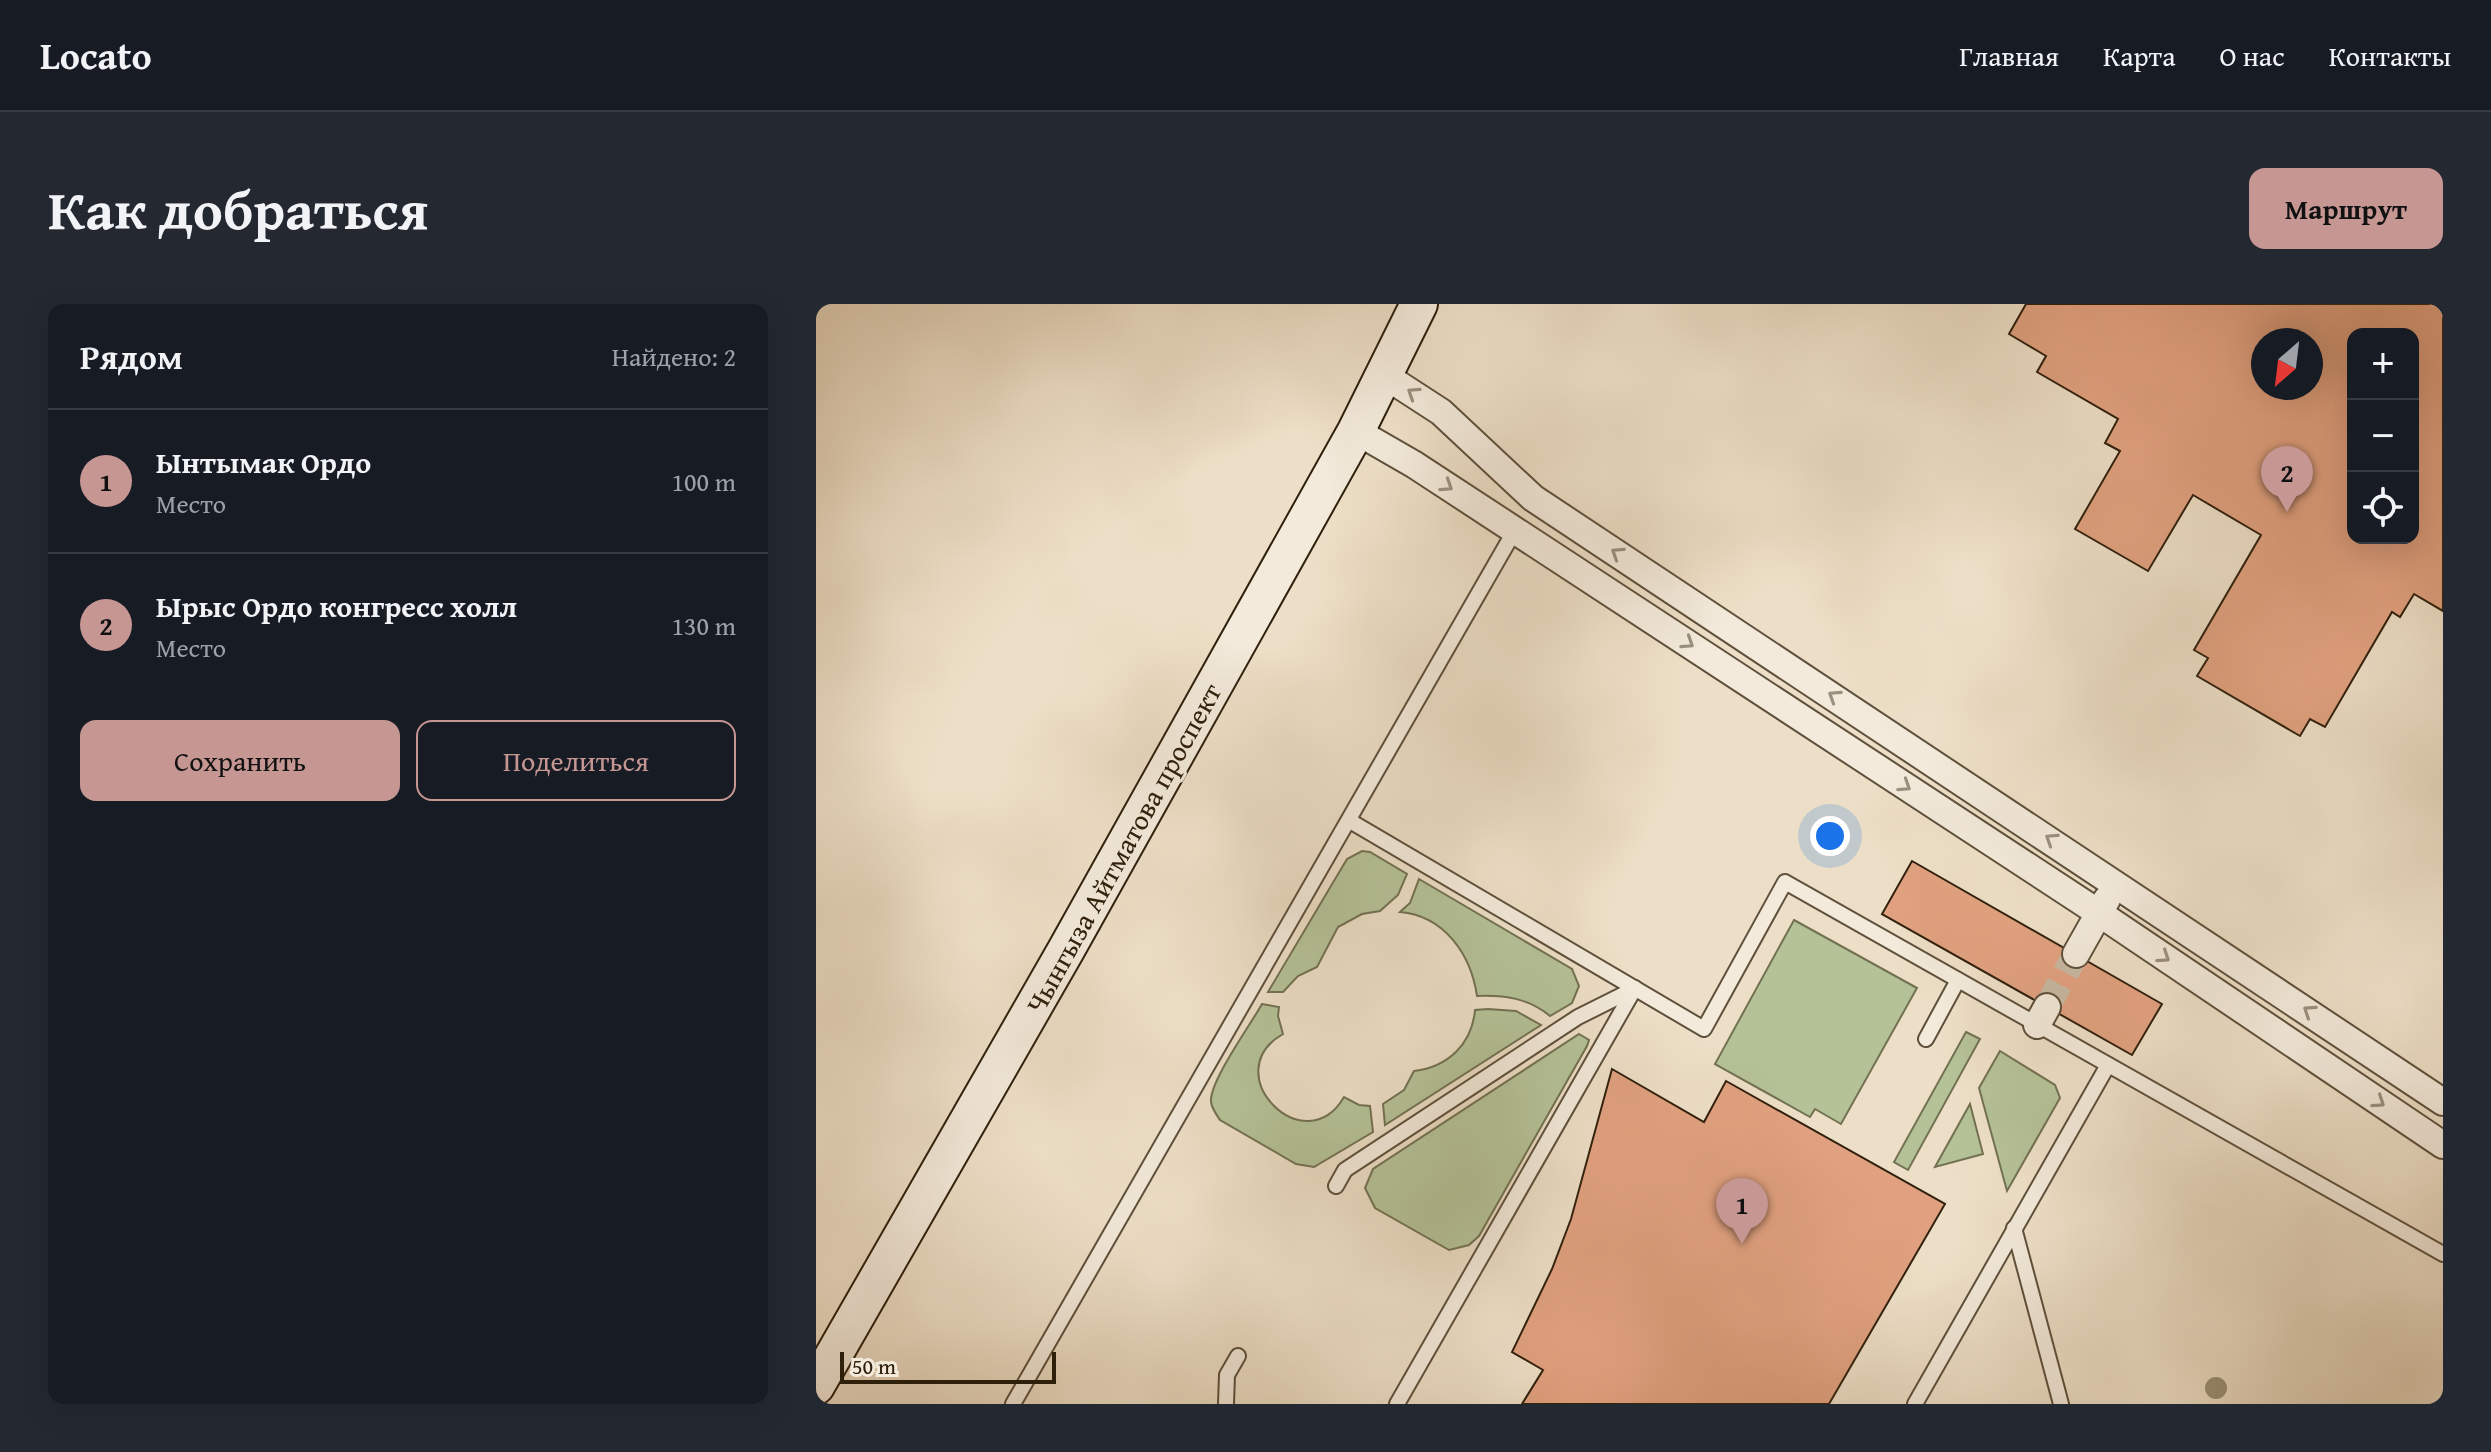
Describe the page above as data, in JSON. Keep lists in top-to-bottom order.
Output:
{
  "streets": {
    "main road": ["Чынгыза Айтматова проспект"]
  },
  "scale_bar": "50 m",
  "north": "bottom left",
  "page": {
    "header": "Locato",
    "nav": [
      "Главная",
      "Карта",
      "О нас",
      "Контакты"
    ],
    "title": "Как добраться",
    "buttons": [
      "Маршрут",
      ["Сохранить", "Поделиться"]
    ],
    "heading": ["Рядом", "Найдено: 2"],
    "map_buttons": ["+", "−"],
    "list": [
      {
        "mark": "1",
        "name": "Ынтымак Ордо",
        "note": "Место",
        "value": "100 m"
      },
      {
        "mark": "2",
        "name": "Ырыс Ордо конгресс холл",
        "note": "Место",
        "value": "130 m"
      }
    ],
    "pins": ["2", "1"],
    "scale": "50 m"
  }
}
